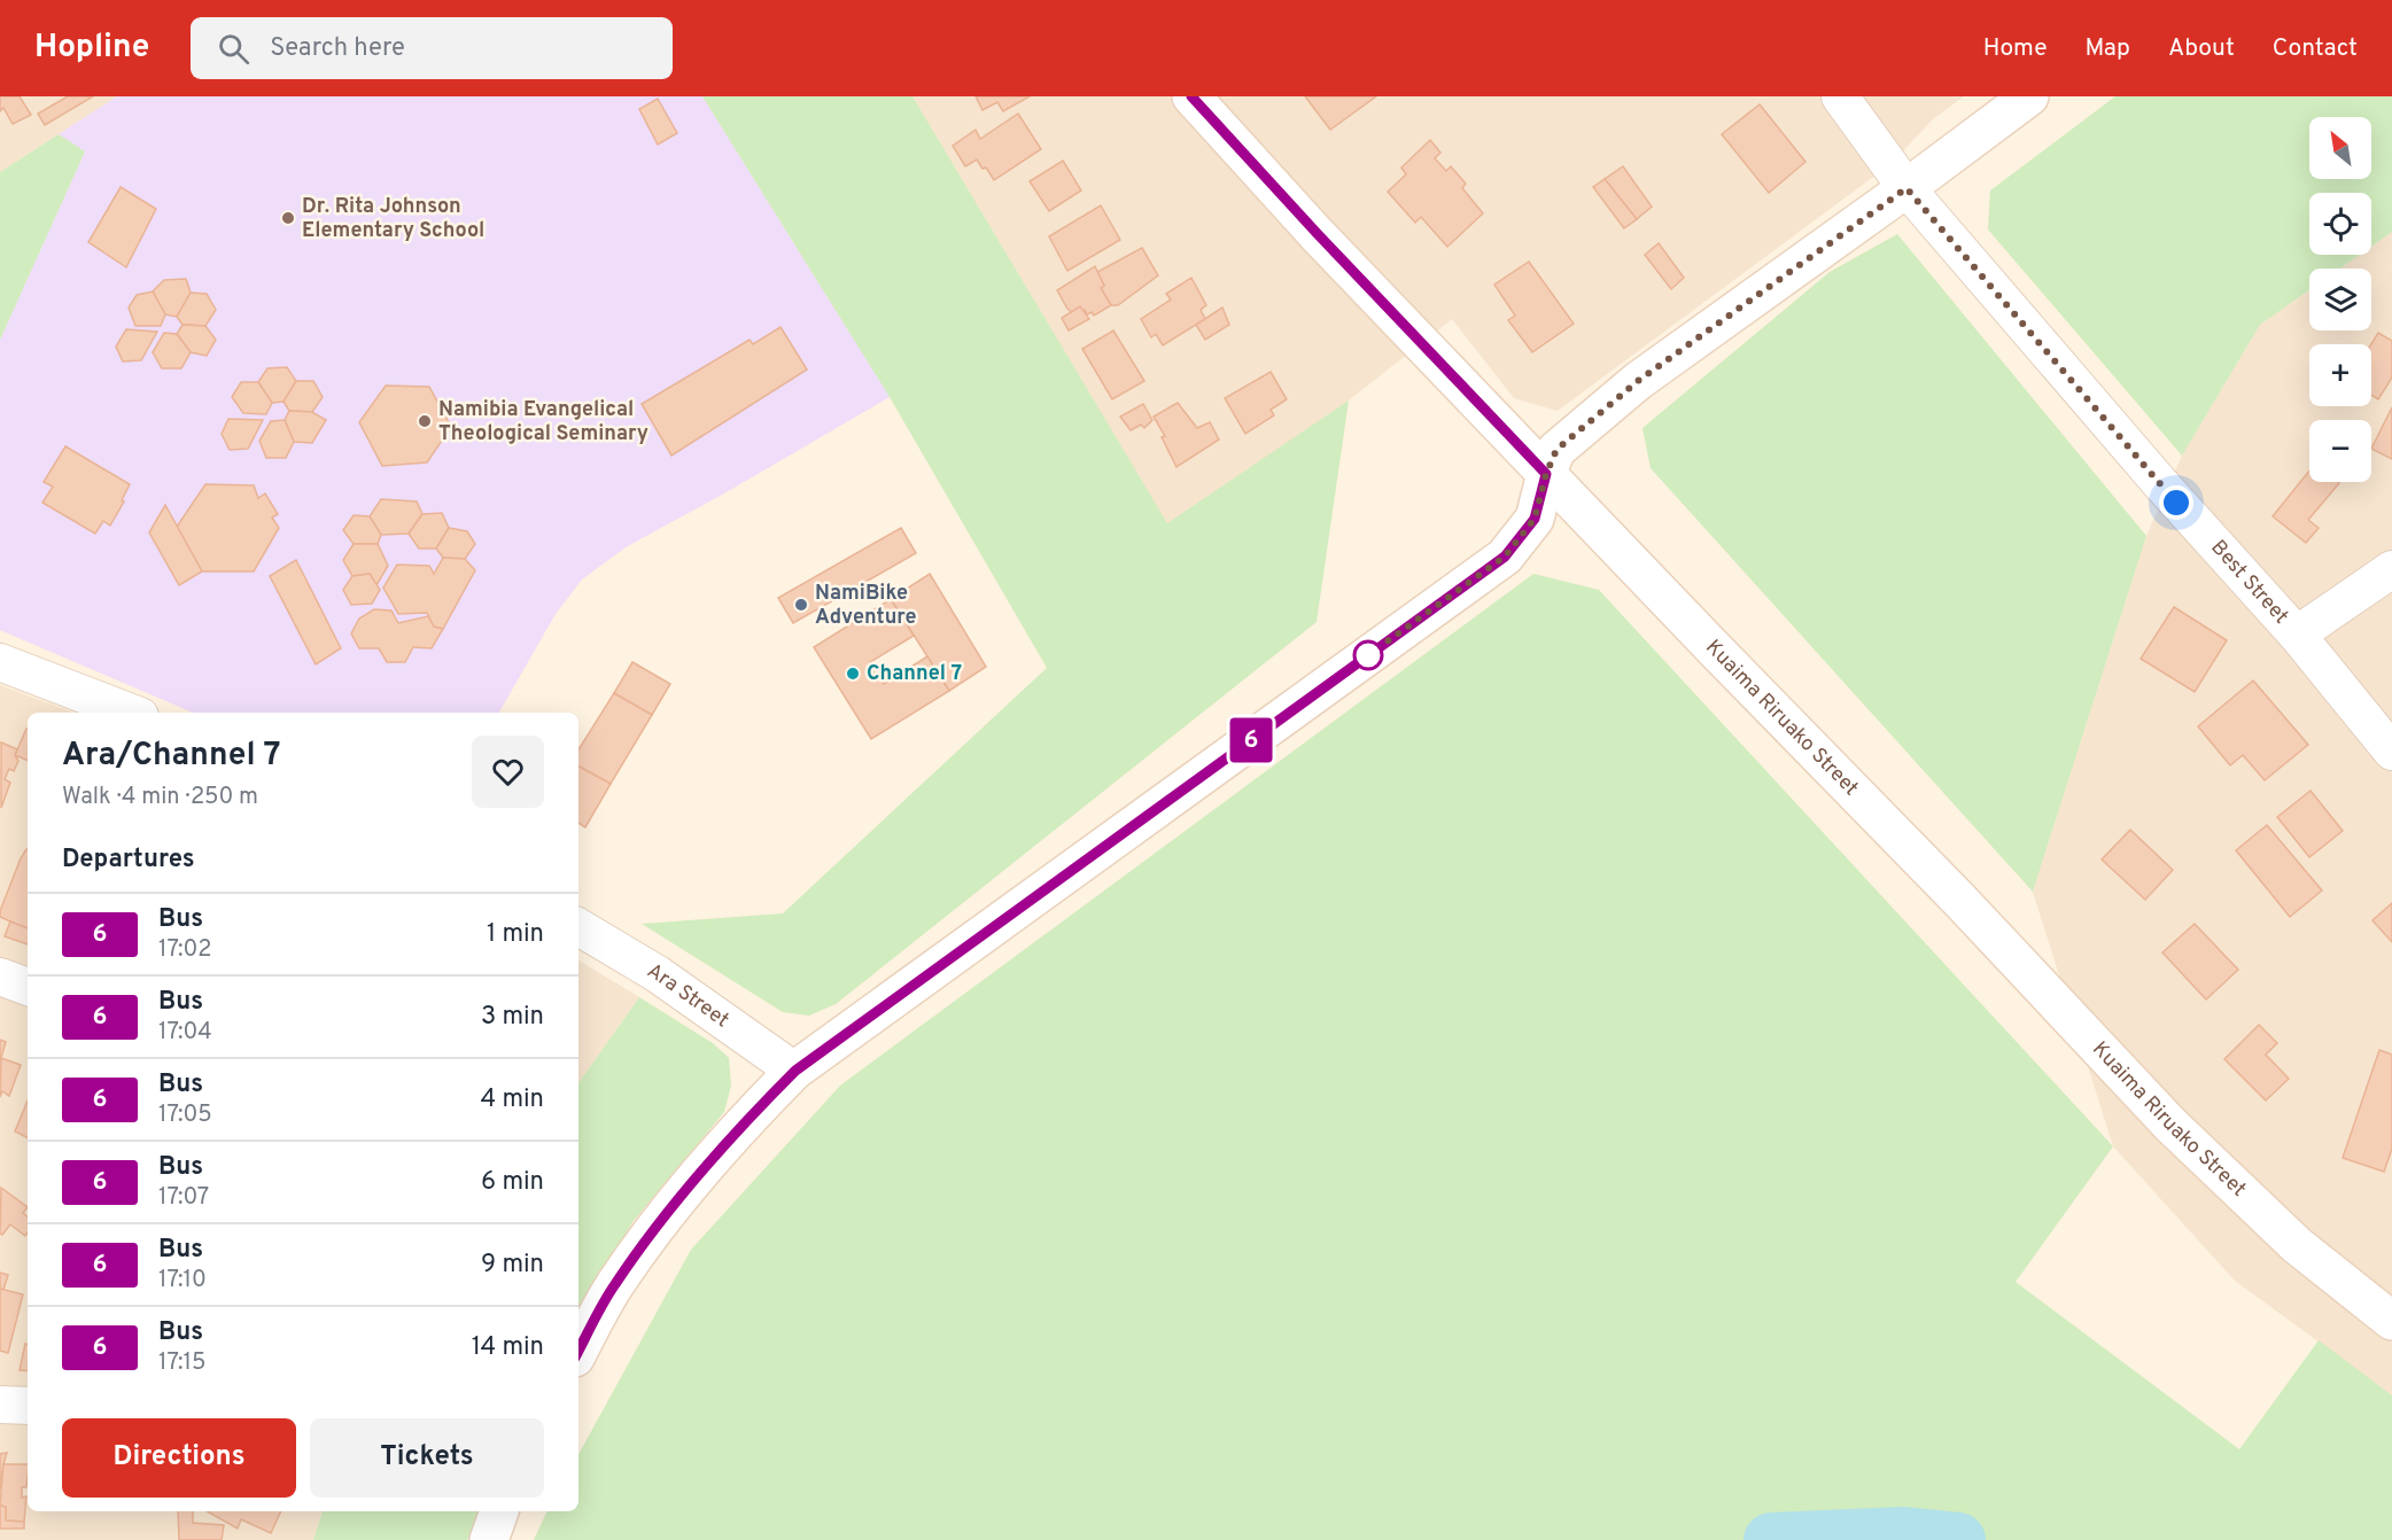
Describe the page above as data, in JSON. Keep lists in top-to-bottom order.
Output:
{
  "streets": {
    "main road": ["Kuaima Riruako Street"],
    "street": ["Best Street", "Ara Street"]
  },
  "places": [
    "Dr. Rita Johnson Elementary School",
    "Namibia Evangelical Theological Seminary",
    "NamiBike Adventure",
    "Channel 7"
  ],
  "lines": ["bus line 6"],
  "north": "top left",
  "page": {
    "header": "Hopline",
    "search": "Search here",
    "nav": [
      "Home",
      "Map",
      "About",
      "Contact"
    ],
    "on_map": "6",
    "map_buttons": ["+", "−"],
    "heading": [
      ["Ara/Channel 7", "Walk · 4 min · 250 m"],
      "Departures"
    ],
    "list": [
      {
        "mark": "6",
        "name": "Bus",
        "note": "17:02",
        "value": "1 min"
      },
      {
        "mark": "6",
        "name": "Bus",
        "note": "17:04",
        "value": "3 min"
      },
      {
        "mark": "6",
        "name": "Bus",
        "note": "17:05",
        "value": "4 min"
      },
      {
        "mark": "6",
        "name": "Bus",
        "note": "17:07",
        "value": "6 min"
      },
      {
        "mark": "6",
        "name": "Bus",
        "note": "17:10",
        "value": "9 min"
      },
      {
        "mark": "6",
        "name": "Bus",
        "note": "17:15",
        "value": "14 min"
      }
    ],
    "buttons": ["Directions", "Tickets"]
  }
}
